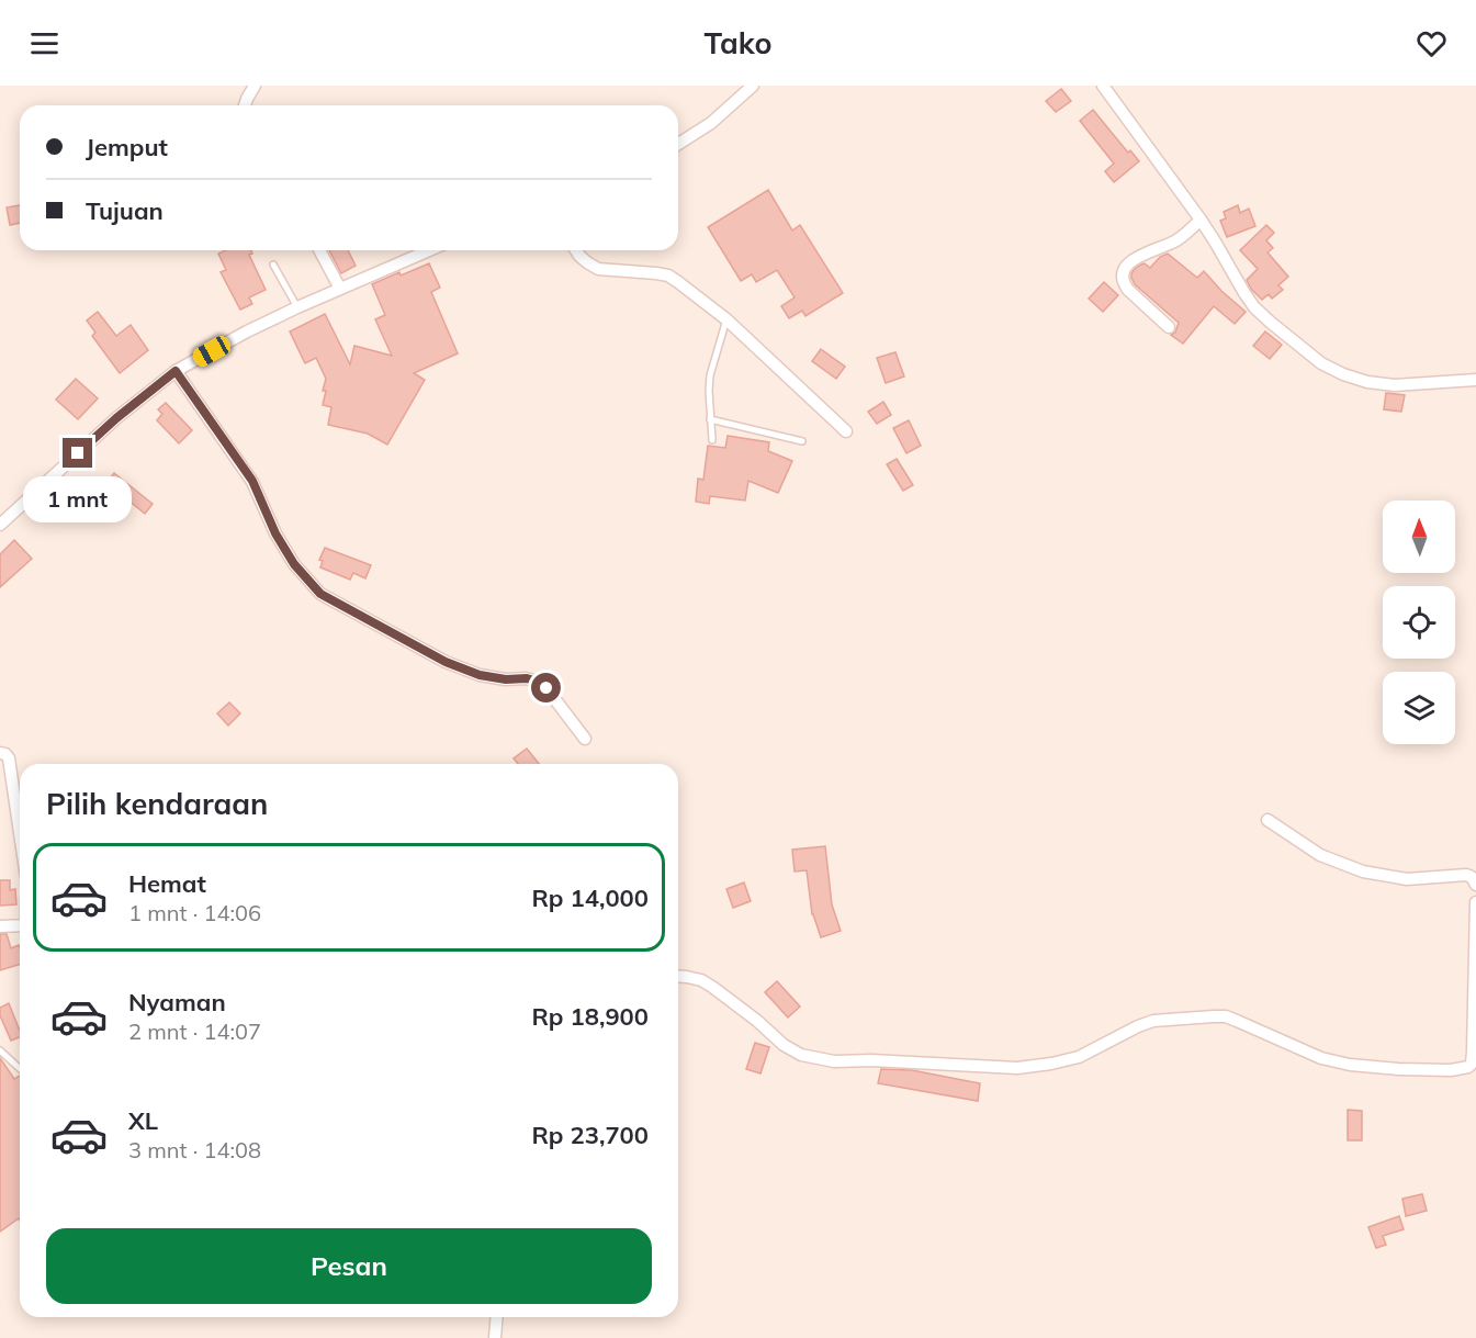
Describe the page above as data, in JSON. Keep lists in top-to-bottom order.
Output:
{
  "north": "top",
  "page": {
    "header": "Tako",
    "banner": ["Jemput", "Tujuan"],
    "bubble": "1 mnt",
    "heading": "Pilih kendaraan",
    "list": [
      {
        "name": "Hemat",
        "note": "1 mnt · 14:06",
        "value": "Rp 14,000"
      },
      {
        "name": "Nyaman",
        "note": "2 mnt · 14:07",
        "value": "Rp 18,900"
      },
      {
        "name": "XL",
        "note": "3 mnt · 14:08",
        "value": "Rp 23,700"
      }
    ],
    "buttons": "Pesan"
  }
}
